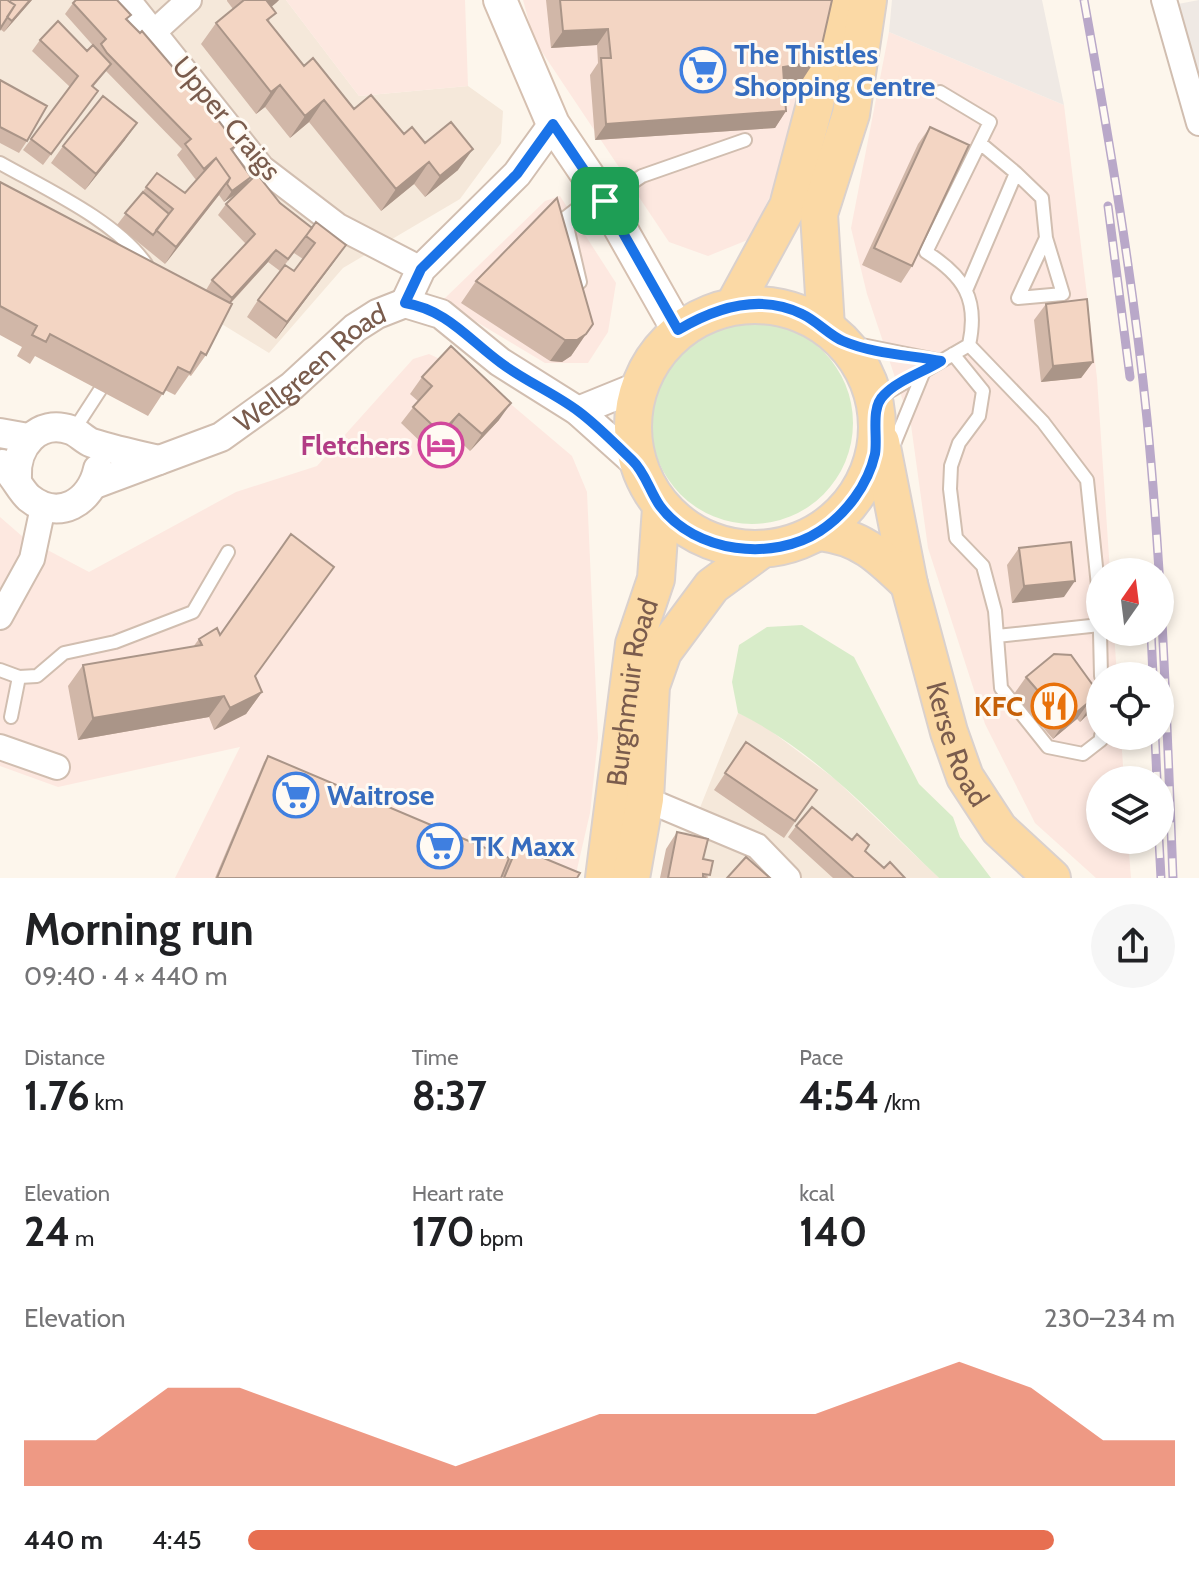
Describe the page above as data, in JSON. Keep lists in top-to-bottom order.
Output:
{
  "streets": {
    "main road": ["Burghmuir Road", "Kerse Road"],
    "street": ["Upper Craigs", "Wellgreen Road"]
  },
  "crossings": [
    ["Wellgreen Road", "Burghmuir Road"],
    ["Wellgreen Road", "Kerse Road"],
    ["Burghmuir Road", "Kerse Road"]
  ],
  "places": {
    "supermarket": ["The Thistles Shopping Centre", "Waitrose", "TK Maxx"],
    "hotel": ["Fletchers"],
    "restaurant": ["KFC"]
  },
  "north": "top",
  "page": {
    "heading": ["Morning run", "09:40 · 4 × 440 m"],
    "stats": [
      ["Distance", "1.76 km"],
      ["Time", "8:37"],
      ["Pace", "4:54 /km"],
      ["Elevation", "24 m"],
      ["Heart rate", "170 bpm"],
      ["kcal", "140"]
    ],
    "chart": ["Elevation", "230–234 m"],
    "list": [
      {
        "name": "440 m",
        "note": "4:45"
      }
    ]
  }
}
